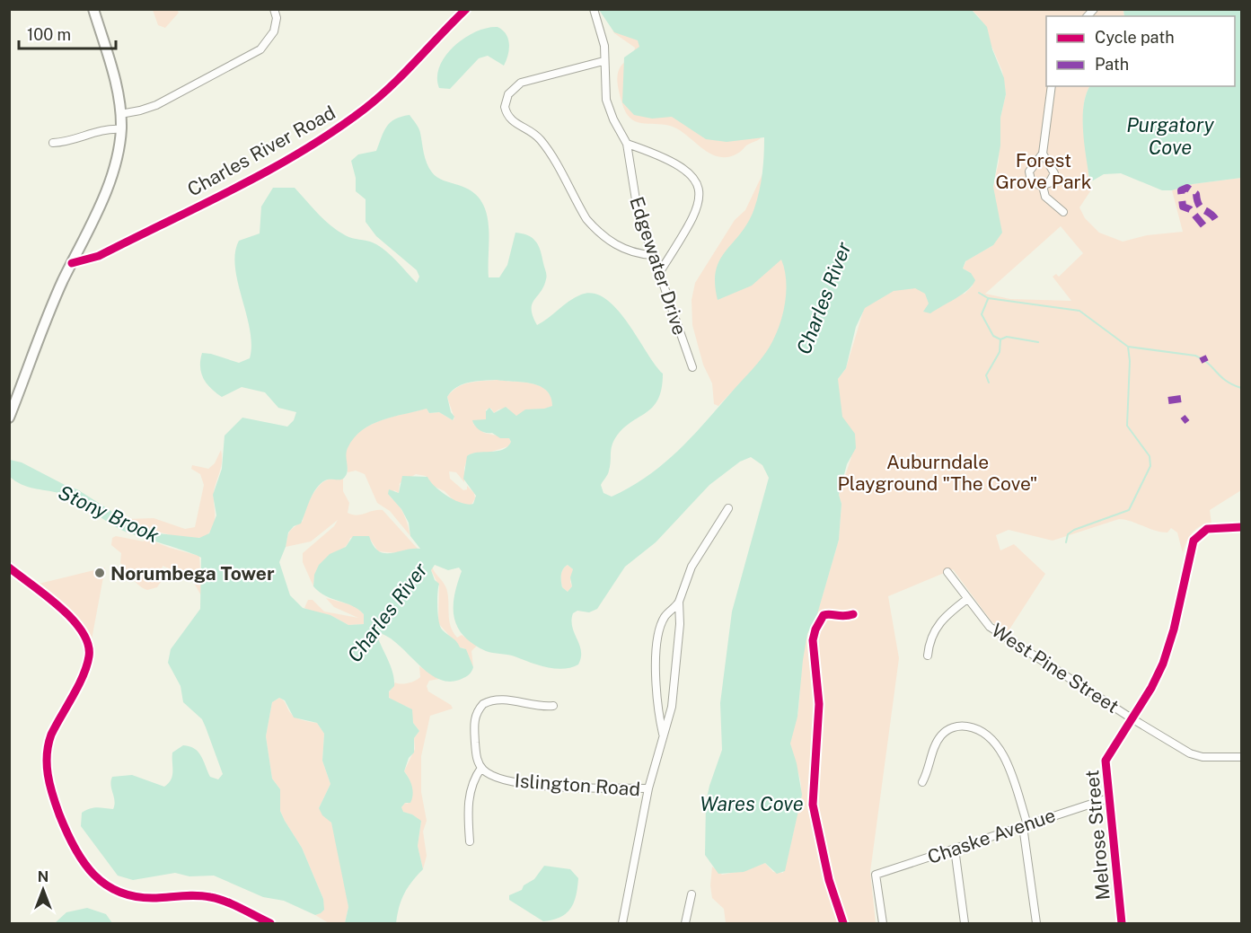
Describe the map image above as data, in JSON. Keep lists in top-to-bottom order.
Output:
{
  "streets": {
    "street": [
      "Charles River Road",
      "Edgewater Drive",
      "West Pine Street",
      "Islington Road",
      "Melrose Street",
      "Chaske Avenue"
    ]
  },
  "crossings": [
    ["West Pine Street", "Melrose Street"],
    ["Melrose Street", "Chaske Avenue"]
  ],
  "water": [
    "Purgatory Cove",
    "Charles River",
    "Stony Brook",
    "Wares Cove"
  ],
  "parks": ["Forest Grove Park", "Auburndale Playground \"The Cove\""],
  "places": ["Norumbega Tower"],
  "legend": ["Cycle path", "Path"],
  "scale_bar": "100 m",
  "north": "top"
}
